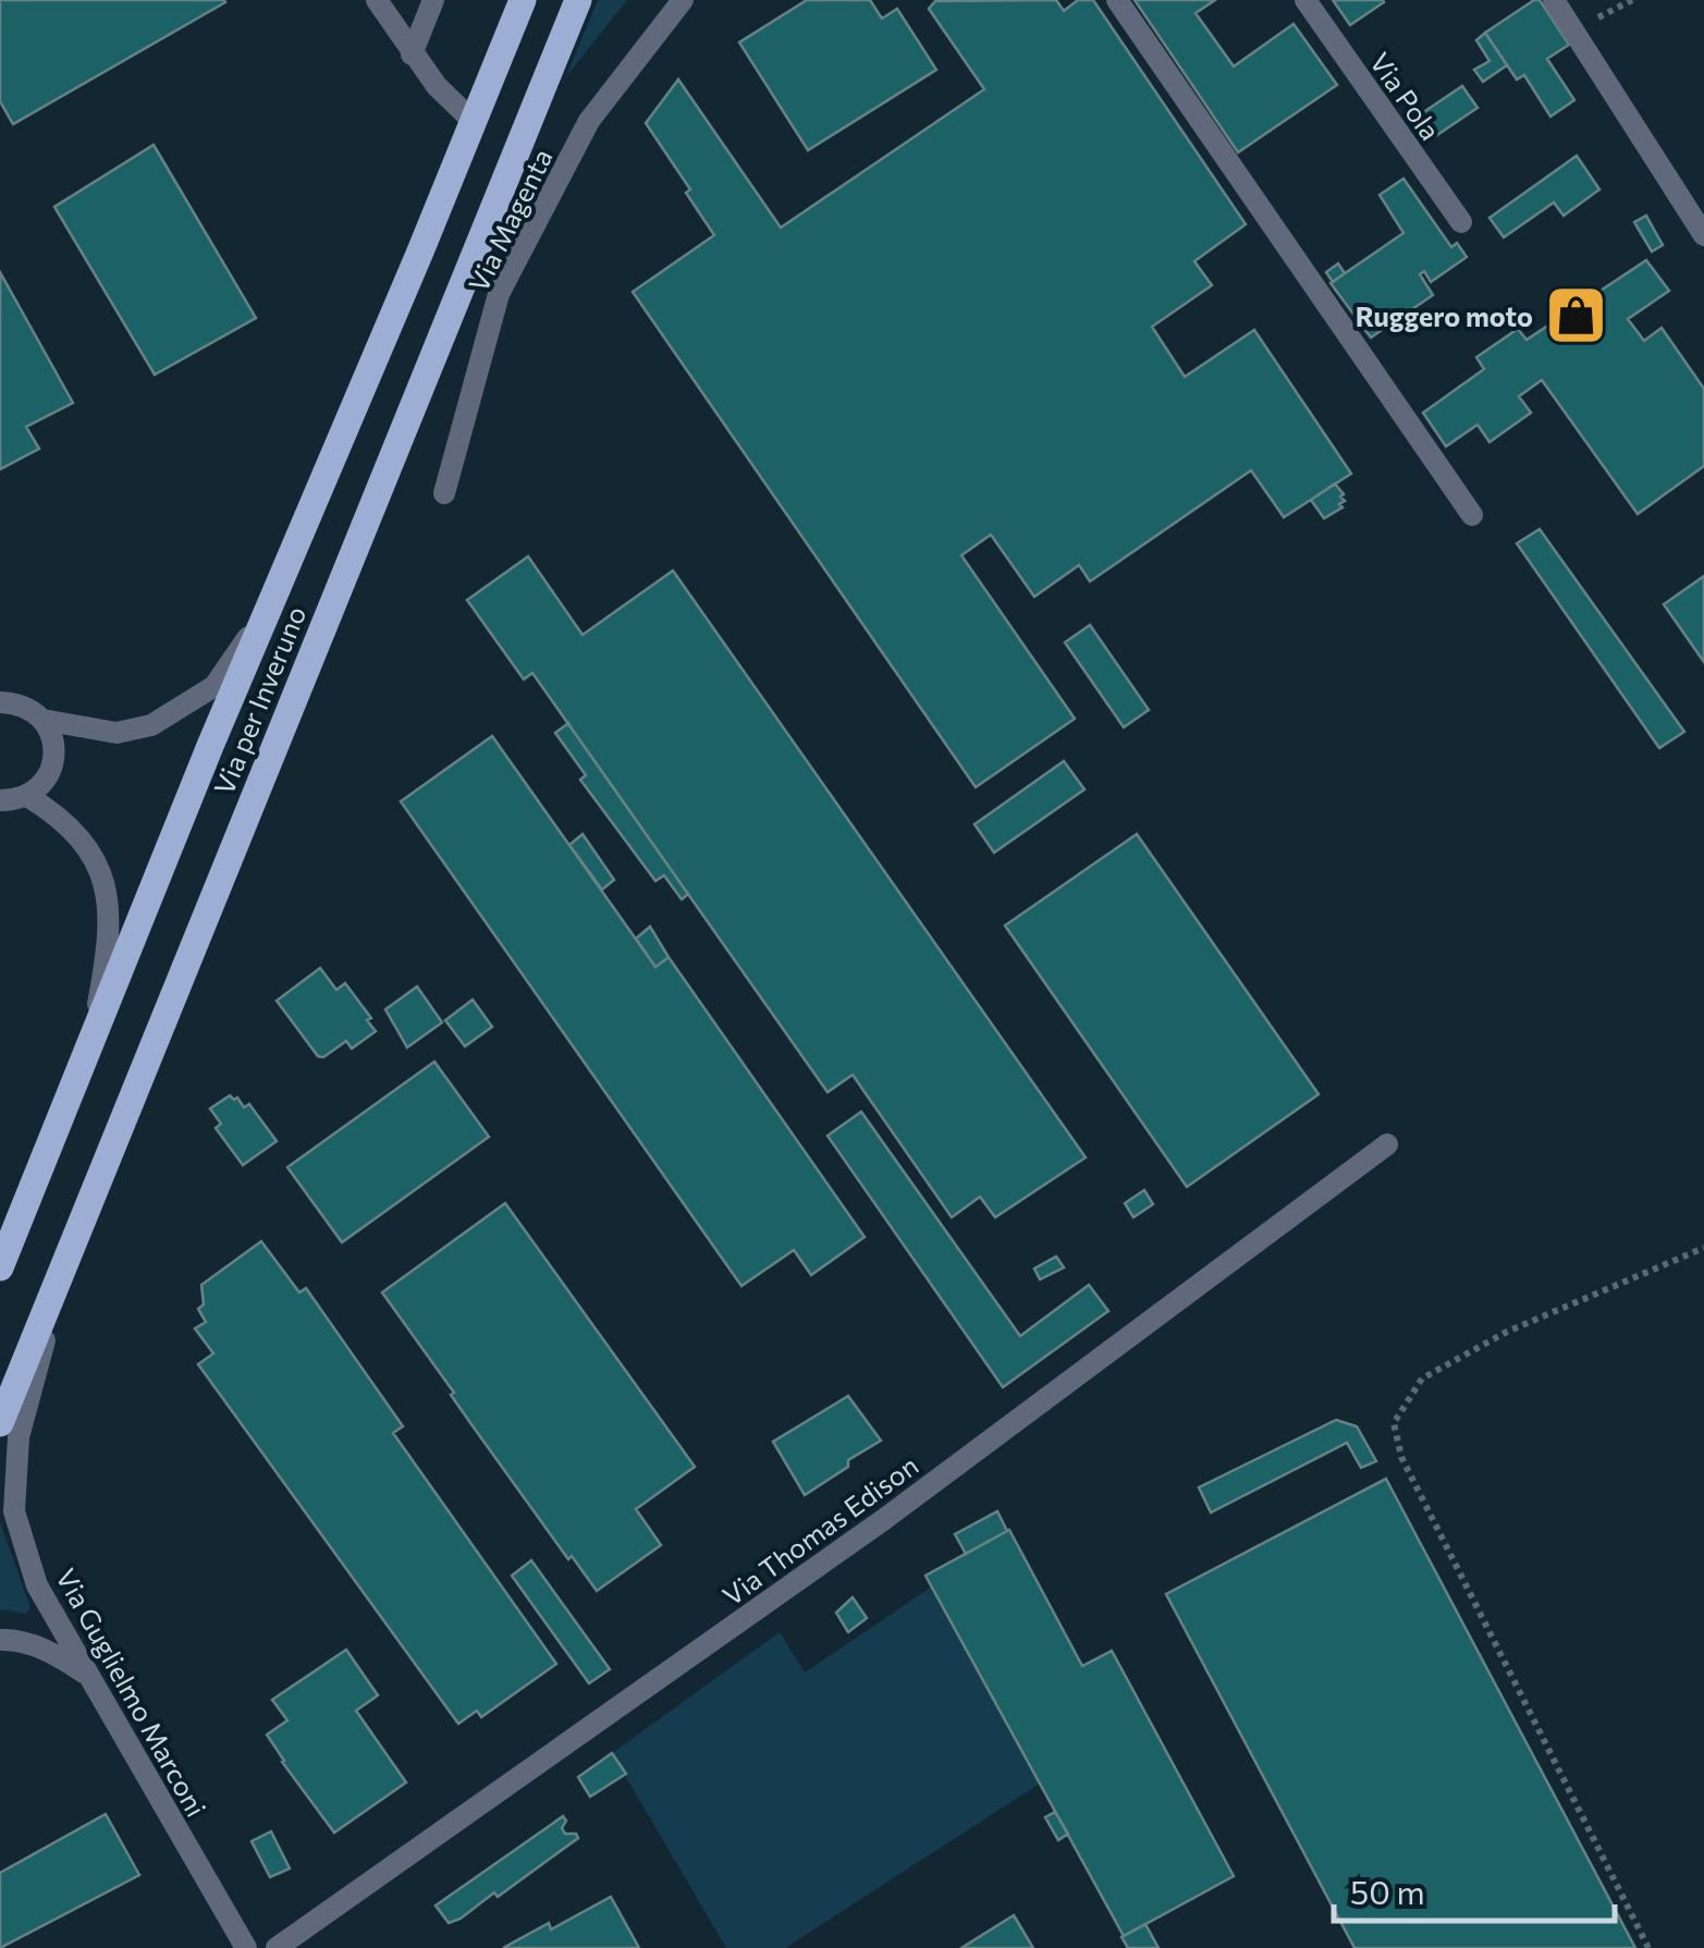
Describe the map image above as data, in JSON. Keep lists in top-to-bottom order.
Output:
{
  "streets": {
    "main road": ["Via per Inveruno"],
    "street": [
      "Via Pola",
      "Via Magenta",
      "Via Thomas Edison",
      "Via Guglielmo Marconi"
    ]
  },
  "crossings": [
    ["Via per Inveruno", "Via Guglielmo Marconi"]
  ],
  "places": {
    "shop": ["Ruggero moto"]
  },
  "scale_bar": "50 m"
}
